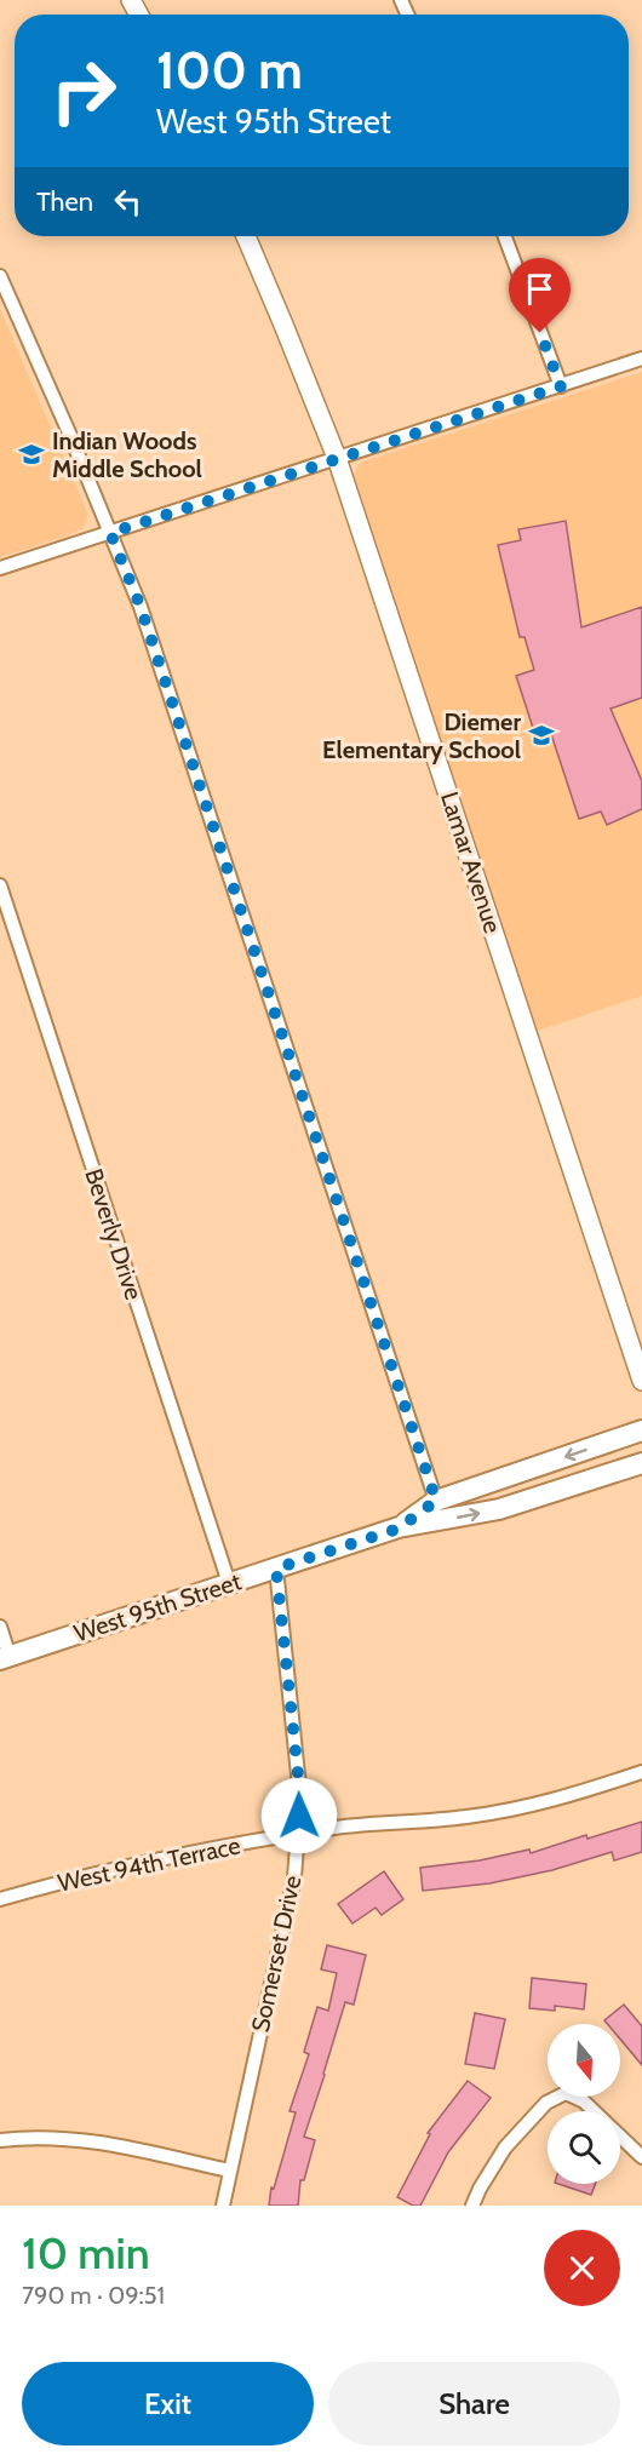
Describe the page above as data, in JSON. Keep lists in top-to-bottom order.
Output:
{
  "streets": {
    "main road": ["West 95th Street"],
    "street": [
      "Lamar Avenue",
      "Beverly Drive",
      "West 94th Terrace",
      "Somerset Drive"
    ]
  },
  "crossings": [
    ["Beverly Drive", "West 95th Street"],
    ["West 95th Street", "Somerset Drive"],
    ["West 94th Terrace", "Somerset Drive"]
  ],
  "places": {
    "school or university": ["Indian Woods Middle School", "Diemer Elementary School"]
  },
  "north": "bottom",
  "page": {
    "turn": ["100 m", "West 95th Street"],
    "then": "Then",
    "heading": ["10 min", "790 m · 09:51"],
    "buttons": ["Exit", "Share"]
  }
}
